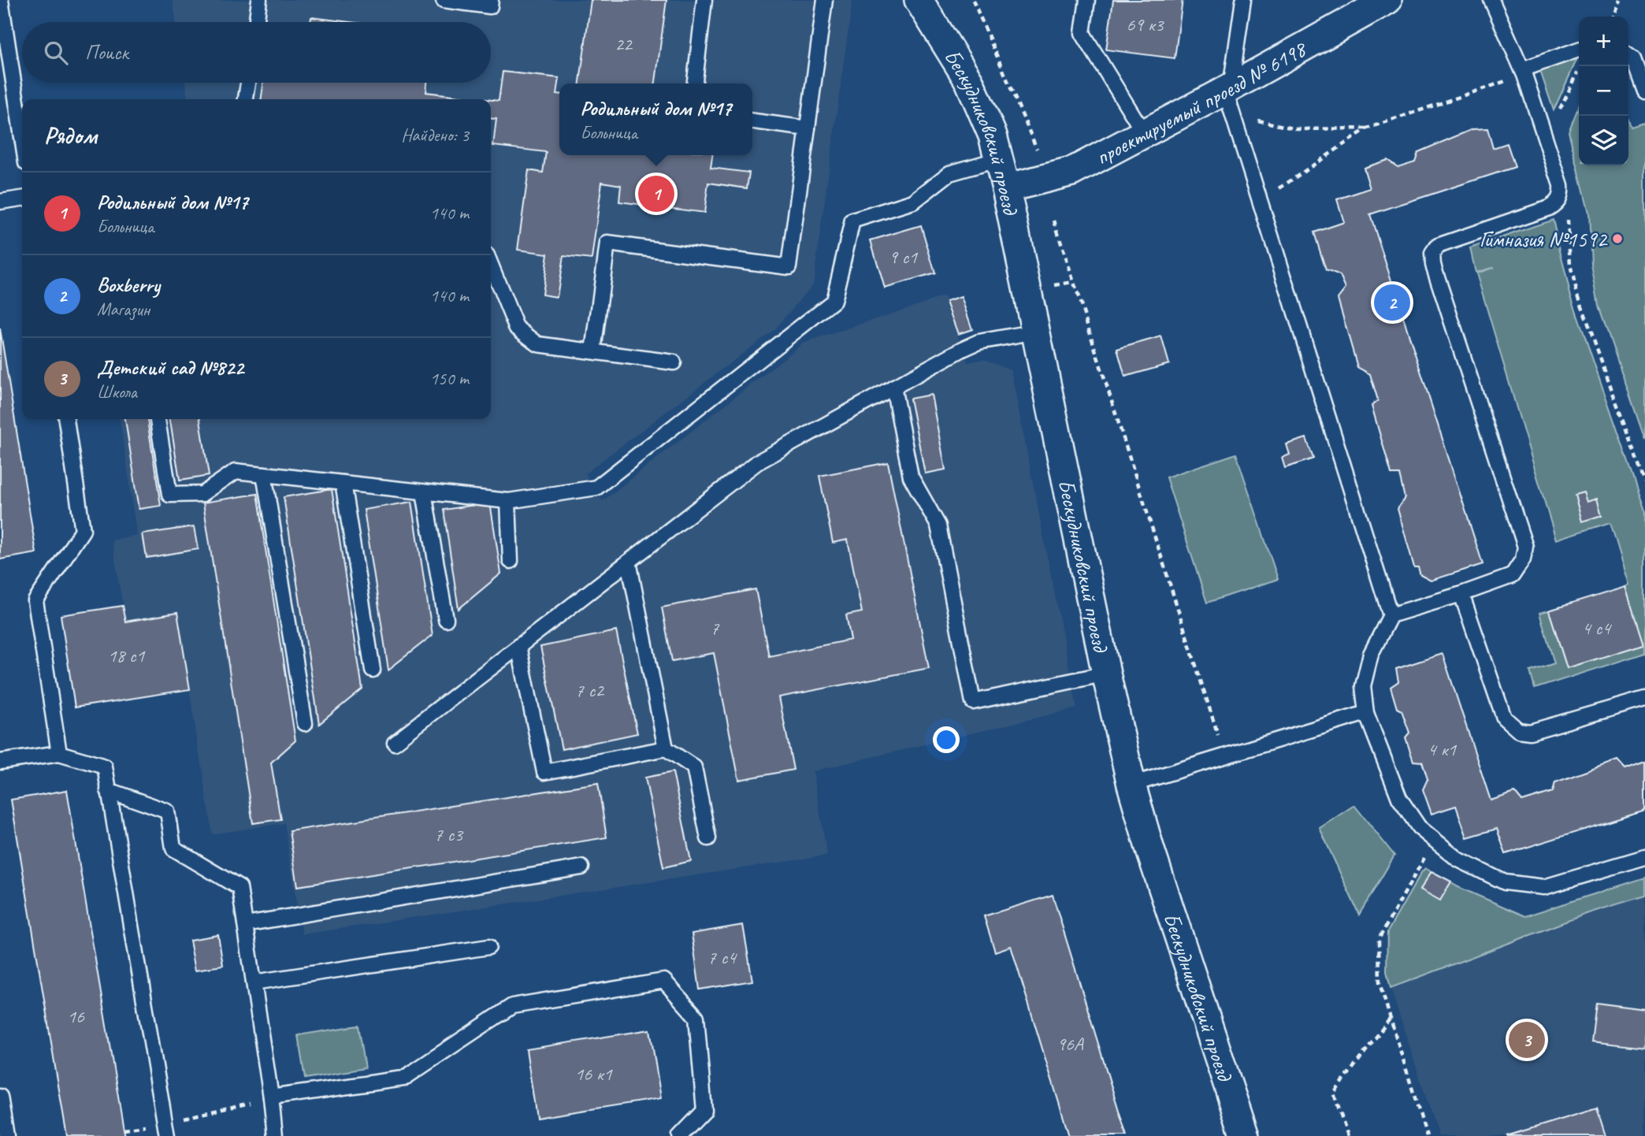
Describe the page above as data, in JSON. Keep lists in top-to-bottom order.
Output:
{
  "streets": {
    "street": ["проектируемый проезд № 6198", "Бескудниковский проезд"]
  },
  "crossings": [
    ["проектируемый проезд № 6198", "Бескудниковский проезд"]
  ],
  "places": ["Гимназия №1592"],
  "house_numbers": [
    "69 к3",
    "22",
    "9 с1",
    "7",
    "4 с4",
    "18 с1",
    "7 с2",
    "4 к1",
    "7 с3",
    "7 с4",
    "16",
    "96А",
    "16 к1"
  ],
  "page": {
    "map_buttons": ["+", "−"],
    "search": "Поиск",
    "popup": ["Родильный дом №17", "Больница"],
    "heading": ["Рядом", "Найдено: 3"],
    "list": [
      {
        "mark": "1",
        "name": "Родильный дом №17",
        "note": "Больница",
        "value": "140 m"
      },
      {
        "mark": "2",
        "name": "Boxberry",
        "note": "Магазин",
        "value": "140 m"
      },
      {
        "mark": "3",
        "name": "Детский сад №822",
        "note": "Школа",
        "value": "150 m"
      }
    ],
    "pins": ["1", "2", "3"]
  }
}
